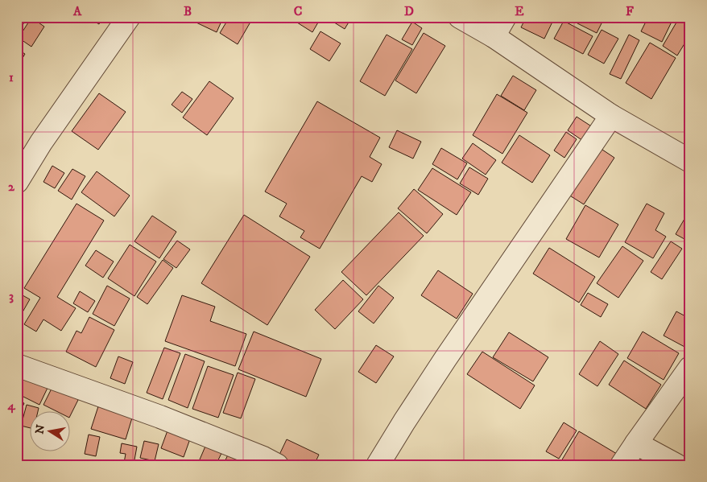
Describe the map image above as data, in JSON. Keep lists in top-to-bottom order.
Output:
{
  "north": "left",
  "grid": {
    "columns": [
      "A",
      "B",
      "C",
      "D",
      "E",
      "F"
    ],
    "rows": [
      "1",
      "2",
      "3",
      "4"
    ]
  }
}
